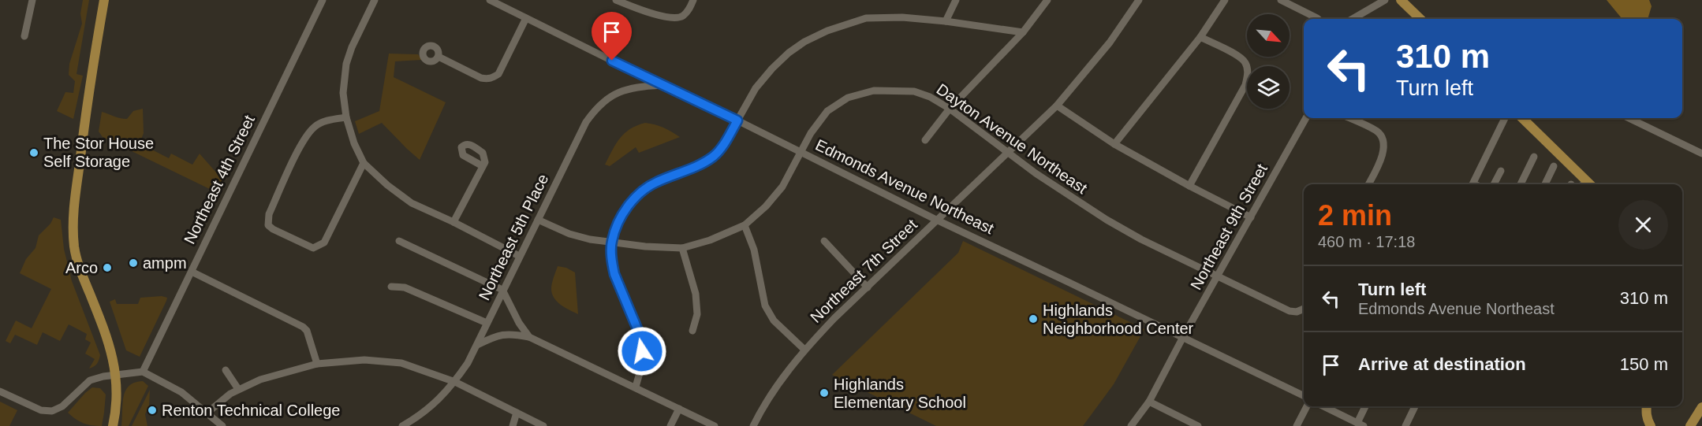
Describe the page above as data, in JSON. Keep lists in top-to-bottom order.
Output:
{
  "streets": {
    "street": [
      "Dayton Avenue Northeast",
      "Northeast 4th Street",
      "Edmonds Avenue Northeast",
      "Northeast 9th Street",
      "Northeast 5th Place",
      "Northeast 7th Street"
    ]
  },
  "crossings": [
    ["Dayton Avenue Northeast", "Edmonds Avenue Northeast"],
    ["Dayton Avenue Northeast", "Northeast 9th Street"],
    ["Dayton Avenue Northeast", "Northeast 5th Place"],
    ["Dayton Avenue Northeast", "Northeast 7th Street"],
    ["Edmonds Avenue Northeast", "Northeast 9th Street"],
    ["Edmonds Avenue Northeast", "Northeast 5th Place"],
    ["Edmonds Avenue Northeast", "Northeast 7th Street"]
  ],
  "places": [
    "The Stor House Self Storage",
    "ampm",
    "Arco",
    "Highlands Neighborhood Center",
    "Highlands Elementary School",
    "Renton Technical College"
  ],
  "north": "bottom right",
  "page": {
    "turn": ["310 m", "Turn left"],
    "heading": ["2 min", "460 m · 17:18"],
    "list": [
      {
        "name": "Turn left",
        "note": "Edmonds Avenue Northeast",
        "value": "310 m"
      },
      {
        "name": "Arrive at destination",
        "value": "150 m"
      }
    ]
  }
}
